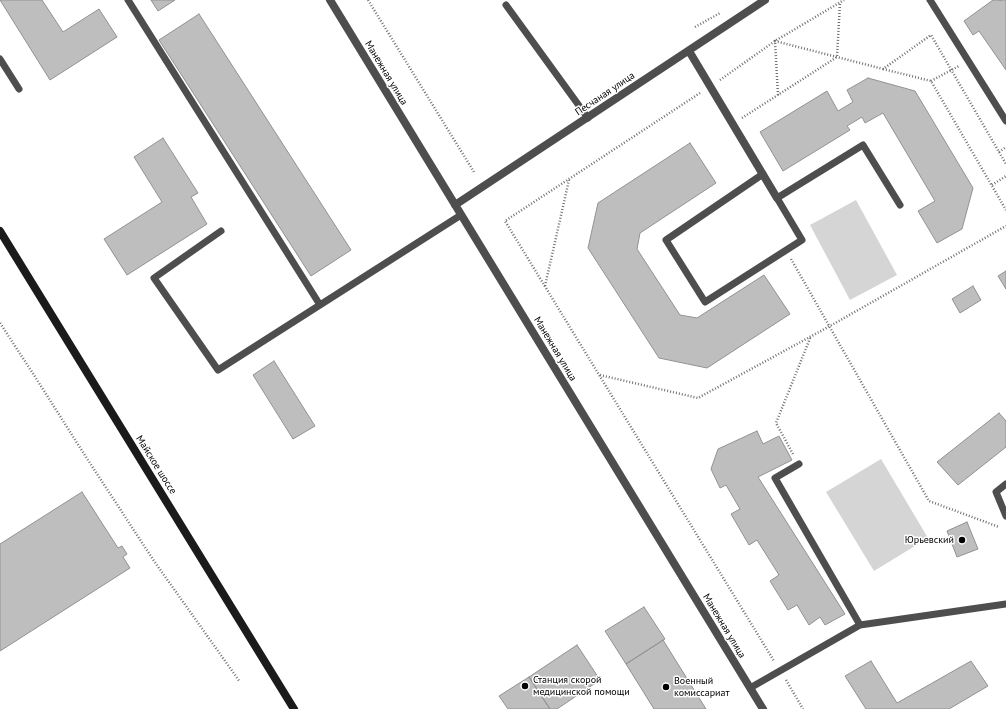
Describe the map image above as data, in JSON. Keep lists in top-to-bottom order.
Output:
{
  "streets": {
    "street": ["Манежная улица", "Песчаная улица", "Майское шоссе"]
  },
  "crossings": [
    ["Манежная улица", "Песчаная улица"]
  ],
  "places": ["Юрьевский", "Станция скорой медицинской помощи", "Военный комиссариат"]
}
